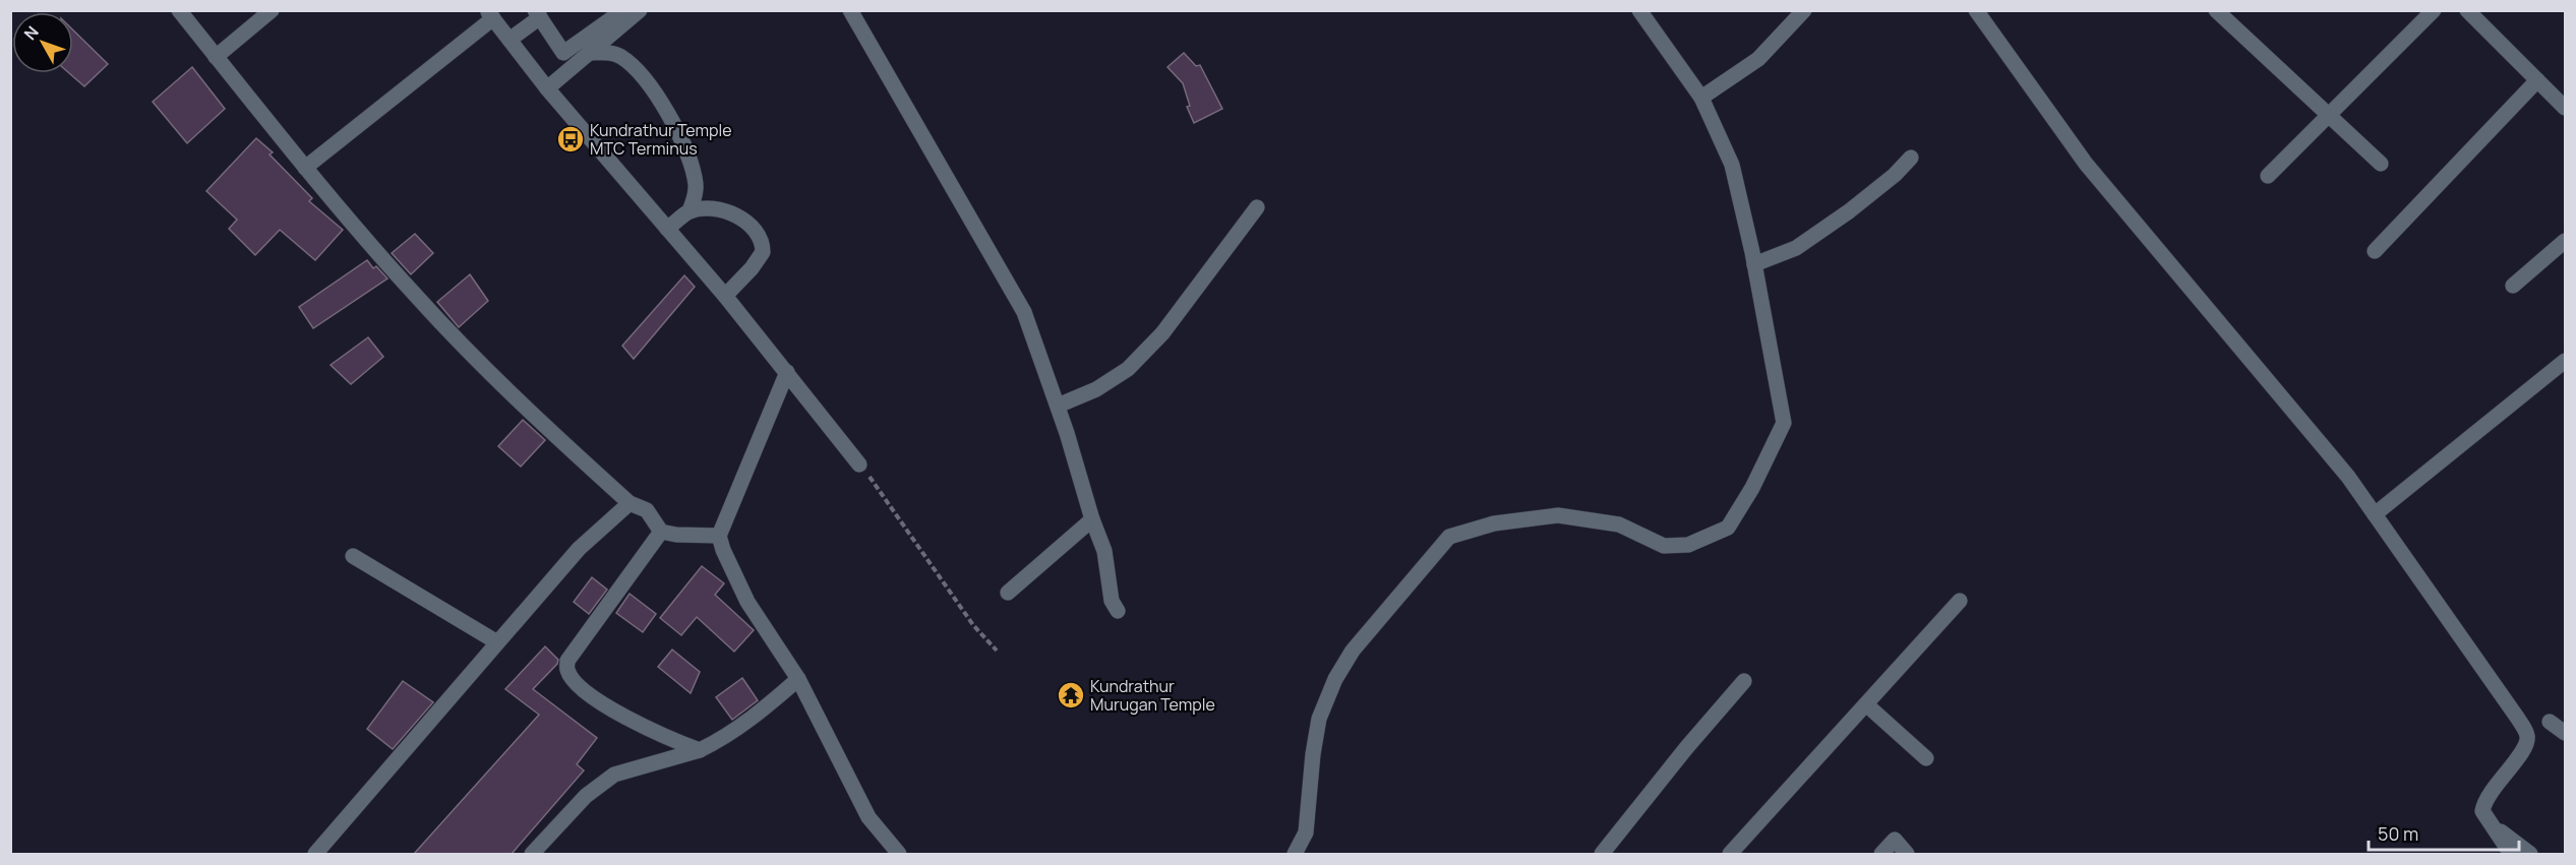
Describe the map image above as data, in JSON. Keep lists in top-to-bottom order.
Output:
{
  "places": {
    "bus stop": ["Kundrathur Temple MTC Terminus"],
    "temple": ["Kundrathur Murugan Temple"]
  },
  "scale_bar": "50 m",
  "north": "top left"
}
